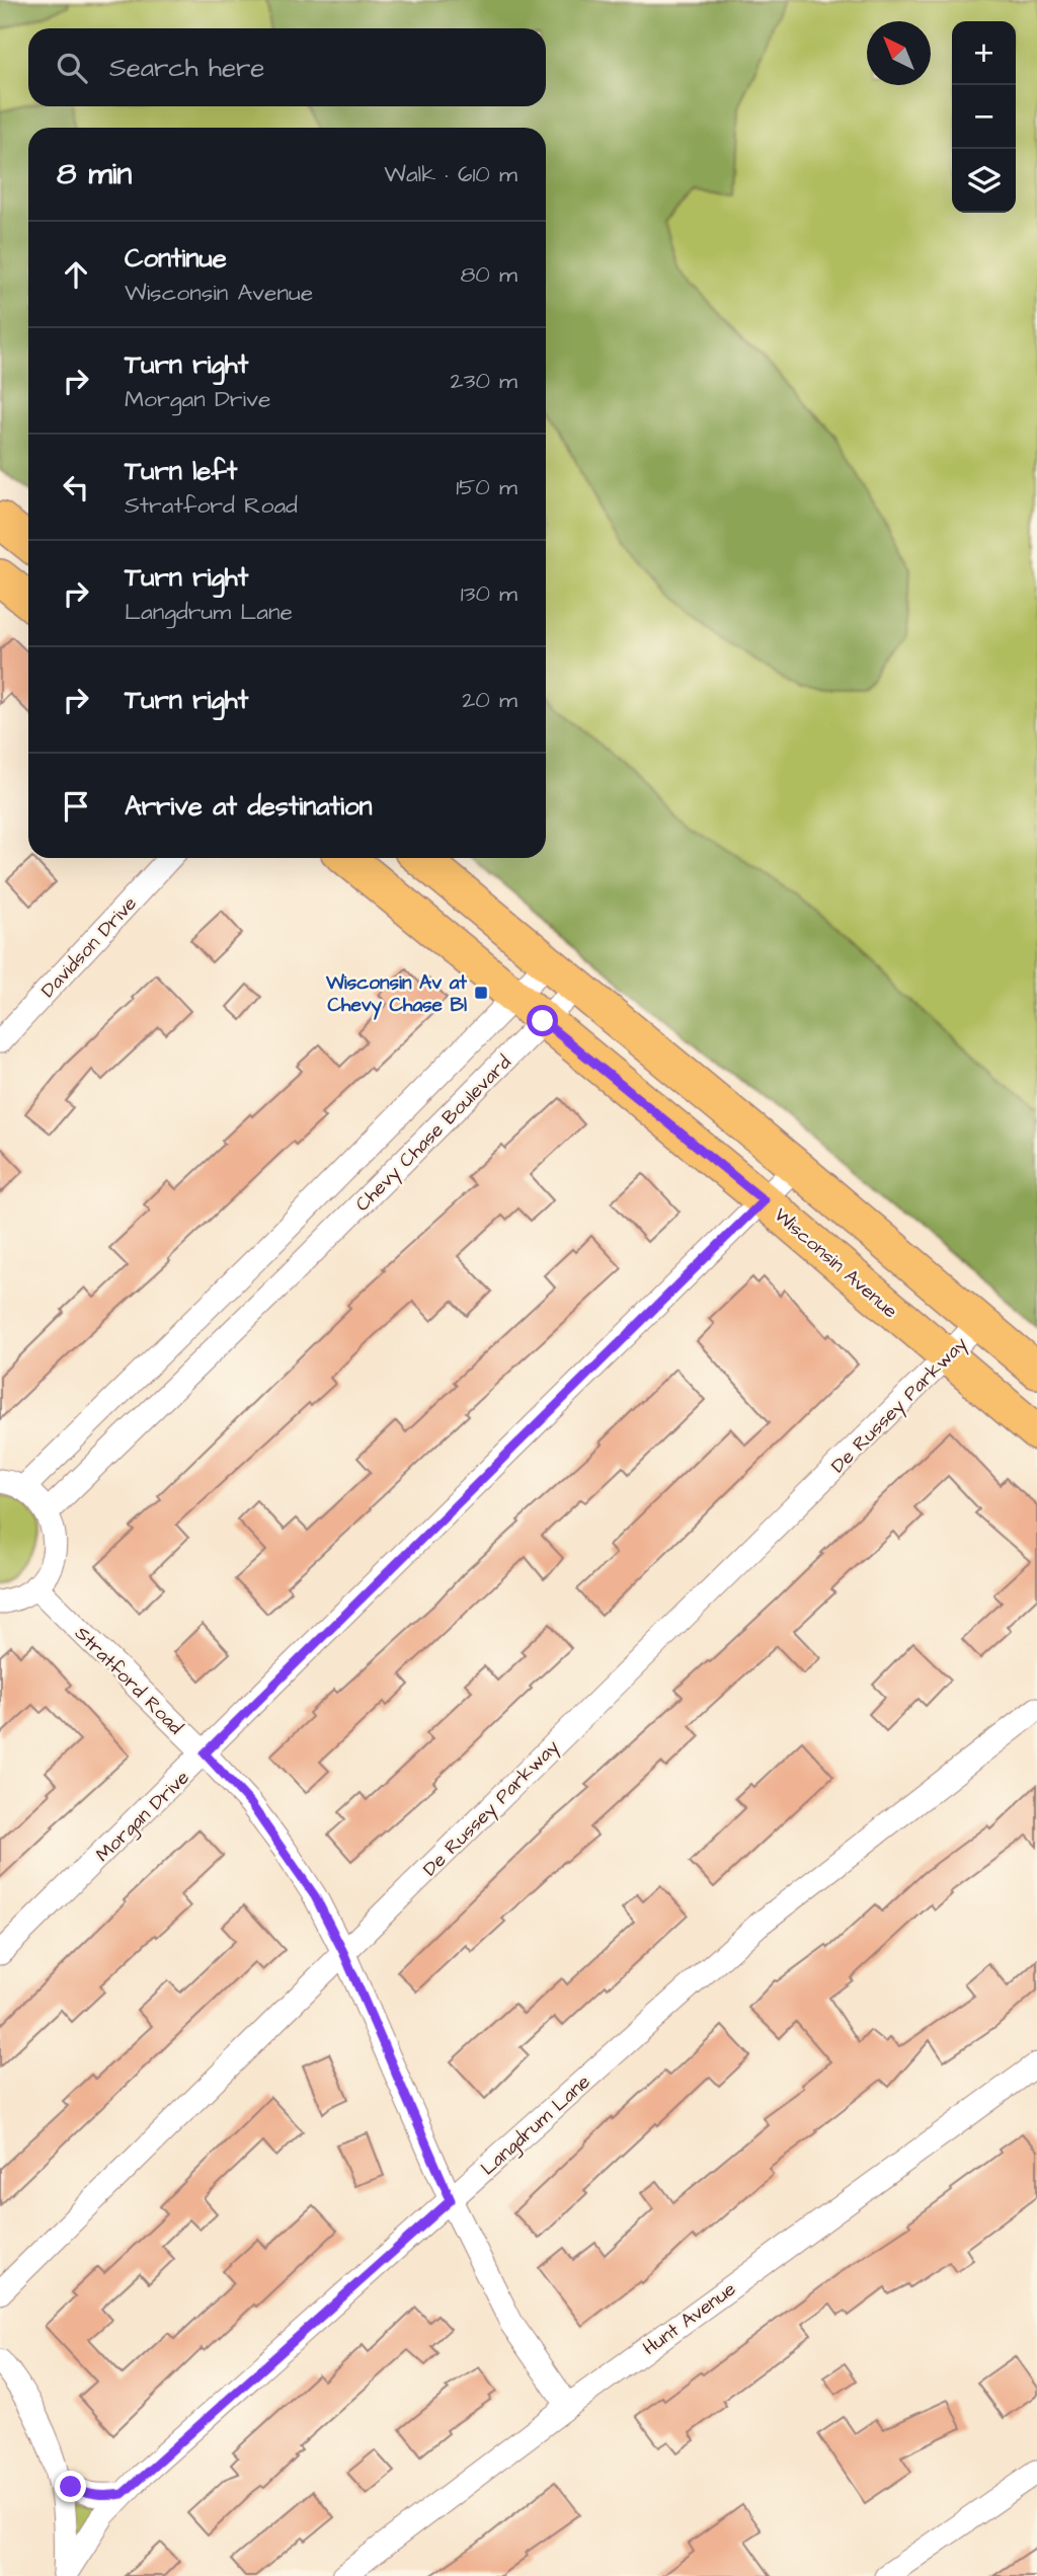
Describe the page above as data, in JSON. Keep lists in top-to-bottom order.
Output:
{
  "streets": {
    "main road": ["Wisconsin Avenue"],
    "street": [
      "Davidson Drive",
      "Chevy Chase Boulevard",
      "De Russey Parkway",
      "Stratford Road",
      "Morgan Drive",
      "Langdrum Lane",
      "Hunt Avenue"
    ]
  },
  "crossings": [
    ["Chevy Chase Boulevard", "Wisconsin Avenue"],
    ["Wisconsin Avenue", "De Russey Parkway"],
    ["Wisconsin Avenue", "Morgan Drive"],
    ["De Russey Parkway", "Stratford Road"],
    ["Stratford Road", "Morgan Drive"],
    ["Stratford Road", "Langdrum Lane"],
    ["Stratford Road", "Hunt Avenue"]
  ],
  "places": {
    "transit": ["Wisconsin Av at Chevy Chase Bl"]
  },
  "north": "top left",
  "page": {
    "map_buttons": ["+", "−"],
    "search": "Search here",
    "heading": ["8 min", "Walk · 610 m"],
    "list": [
      ["Continue", "Wisconsin Avenue", "80 m"],
      ["Turn right", "Morgan Drive", "230 m"],
      ["Turn left", "Stratford Road", "150 m"],
      ["Turn right", "Langdrum Lane", "130 m"],
      ["Turn right", "20 m"],
      "Arrive at destination"
    ]
  }
}
